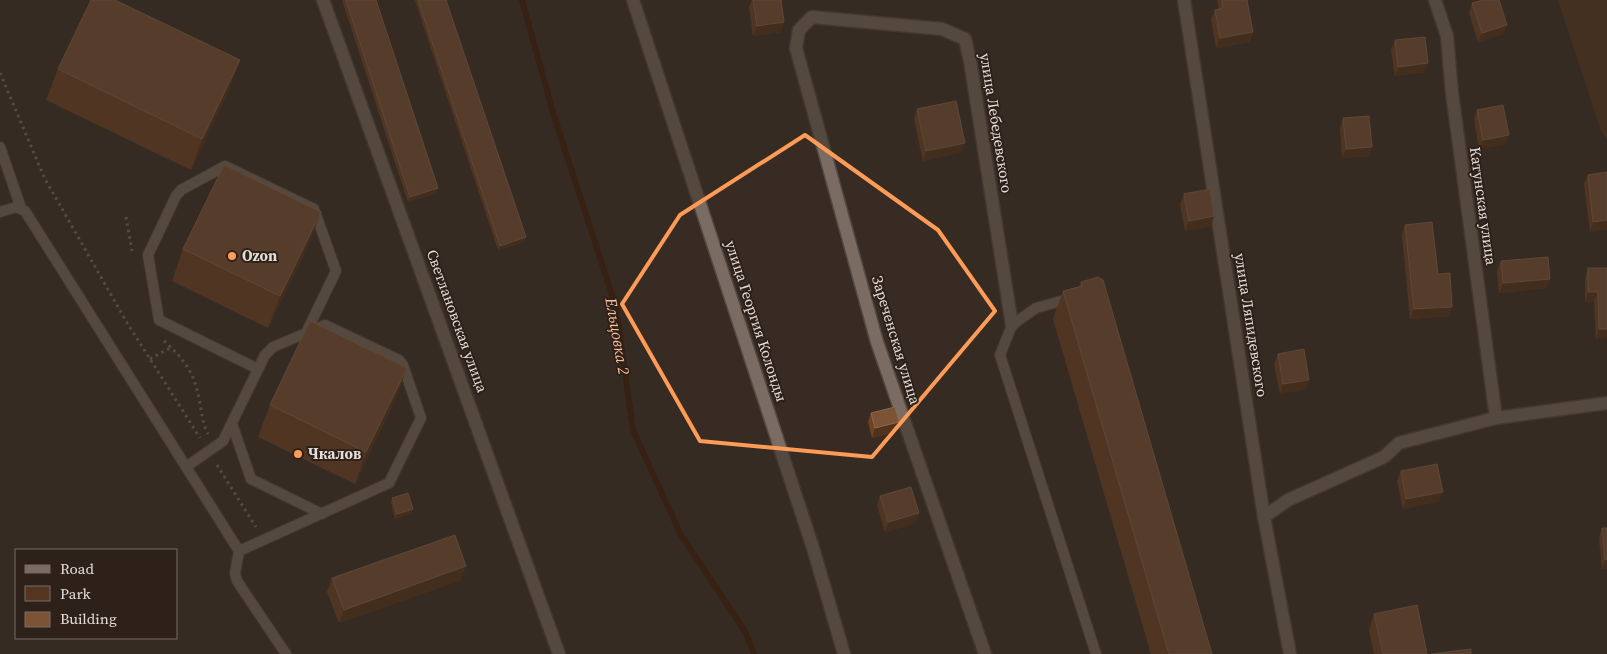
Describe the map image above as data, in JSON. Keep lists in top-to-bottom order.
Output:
{
  "streets": {
    "street": [
      "улица Лебедевского",
      "Катунская улица",
      "Светлановская улица",
      "улица Георгия Колонды",
      "улица Ляпидевского",
      "Зареченская улица"
    ]
  },
  "crossings": [
    ["улица Лебедевского", "Зареченская улица"]
  ],
  "water": ["Ельцовка 2"],
  "places": ["Ozon", "Чкалов"],
  "legend": ["Road", "Park", "Building"]
}
